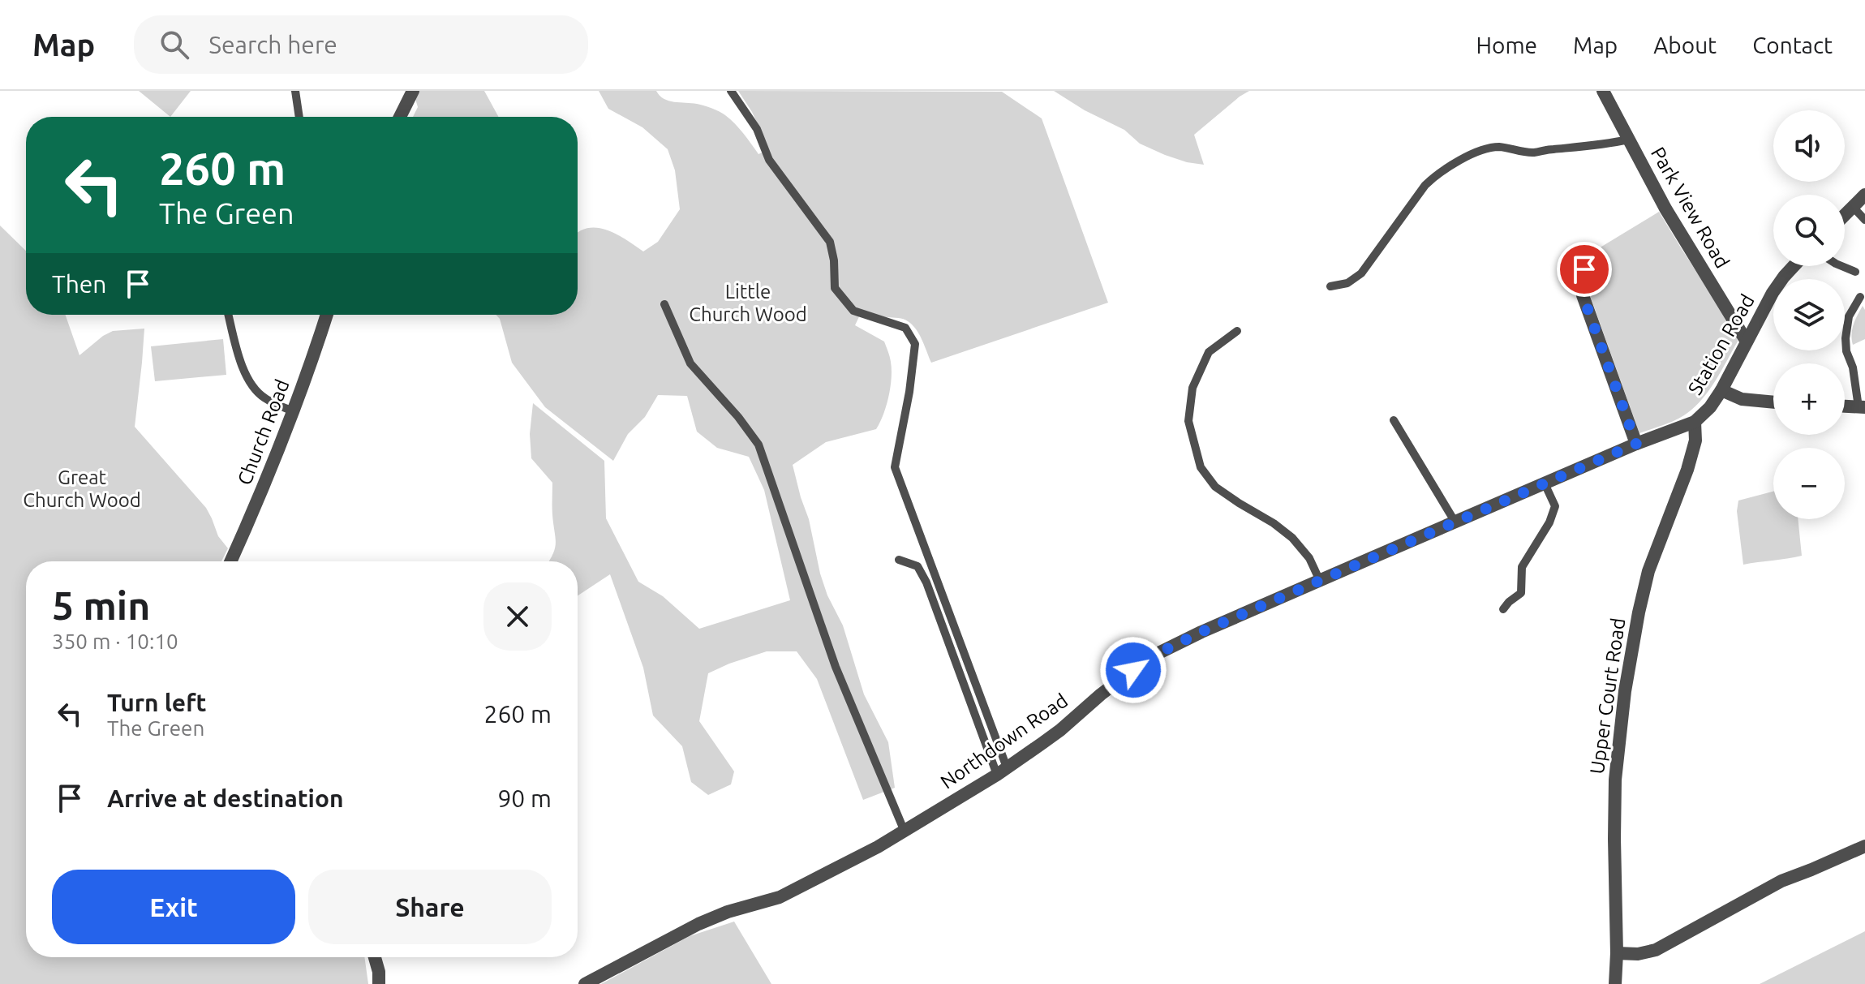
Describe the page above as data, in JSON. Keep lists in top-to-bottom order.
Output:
{
  "streets": {
    "street": [
      "Park View Road",
      "Station Road",
      "Church Road",
      "Upper Court Road",
      "Northdown Road"
    ]
  },
  "crossings": [
    ["Park View Road", "Station Road"],
    ["Station Road", "Upper Court Road"],
    ["Station Road", "Northdown Road"],
    ["Upper Court Road", "Northdown Road"]
  ],
  "parks": ["Little Church Wood", "Great Church Wood"],
  "page": {
    "header": "Map",
    "search": "Search here",
    "nav": [
      "Home",
      "Map",
      "About",
      "Contact"
    ],
    "map_buttons": ["+", "−"],
    "turn": ["260 m", "The Green"],
    "then": "Then",
    "heading": ["5 min", "350 m · 10:10"],
    "list": [
      {
        "name": "Turn left",
        "note": "The Green",
        "value": "260 m"
      },
      {
        "name": "Arrive at destination",
        "value": "90 m"
      }
    ],
    "buttons": ["Exit", "Share"]
  }
}
